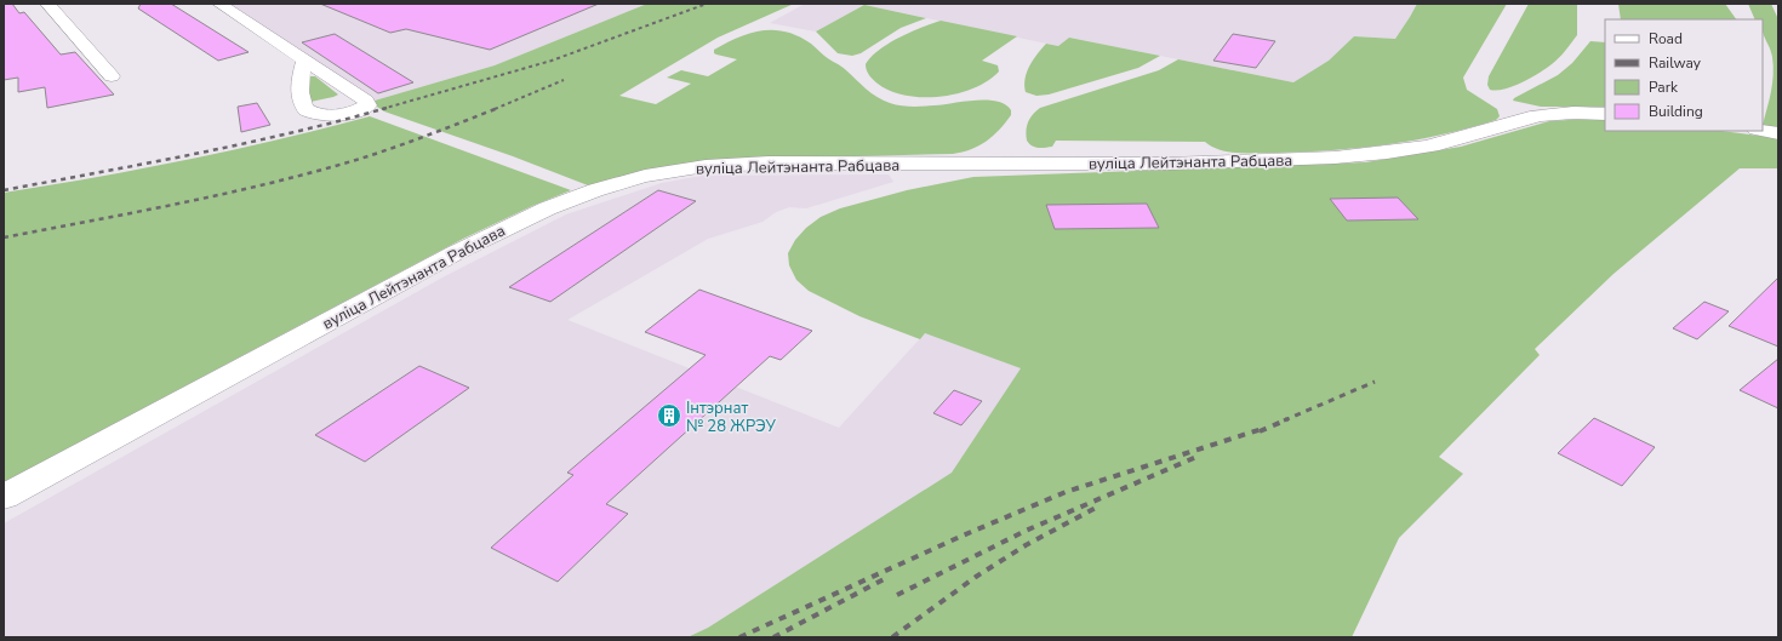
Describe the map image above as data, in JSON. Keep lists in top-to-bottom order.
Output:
{
  "streets": {
    "street": ["вуліца Лейтэнанта Рабцава"]
  },
  "places": {
    "building": ["Інтэрнат № 28 ЖРЭУ"]
  },
  "legend": [
    "Road",
    "Railway",
    "Park",
    "Building"
  ]
}
